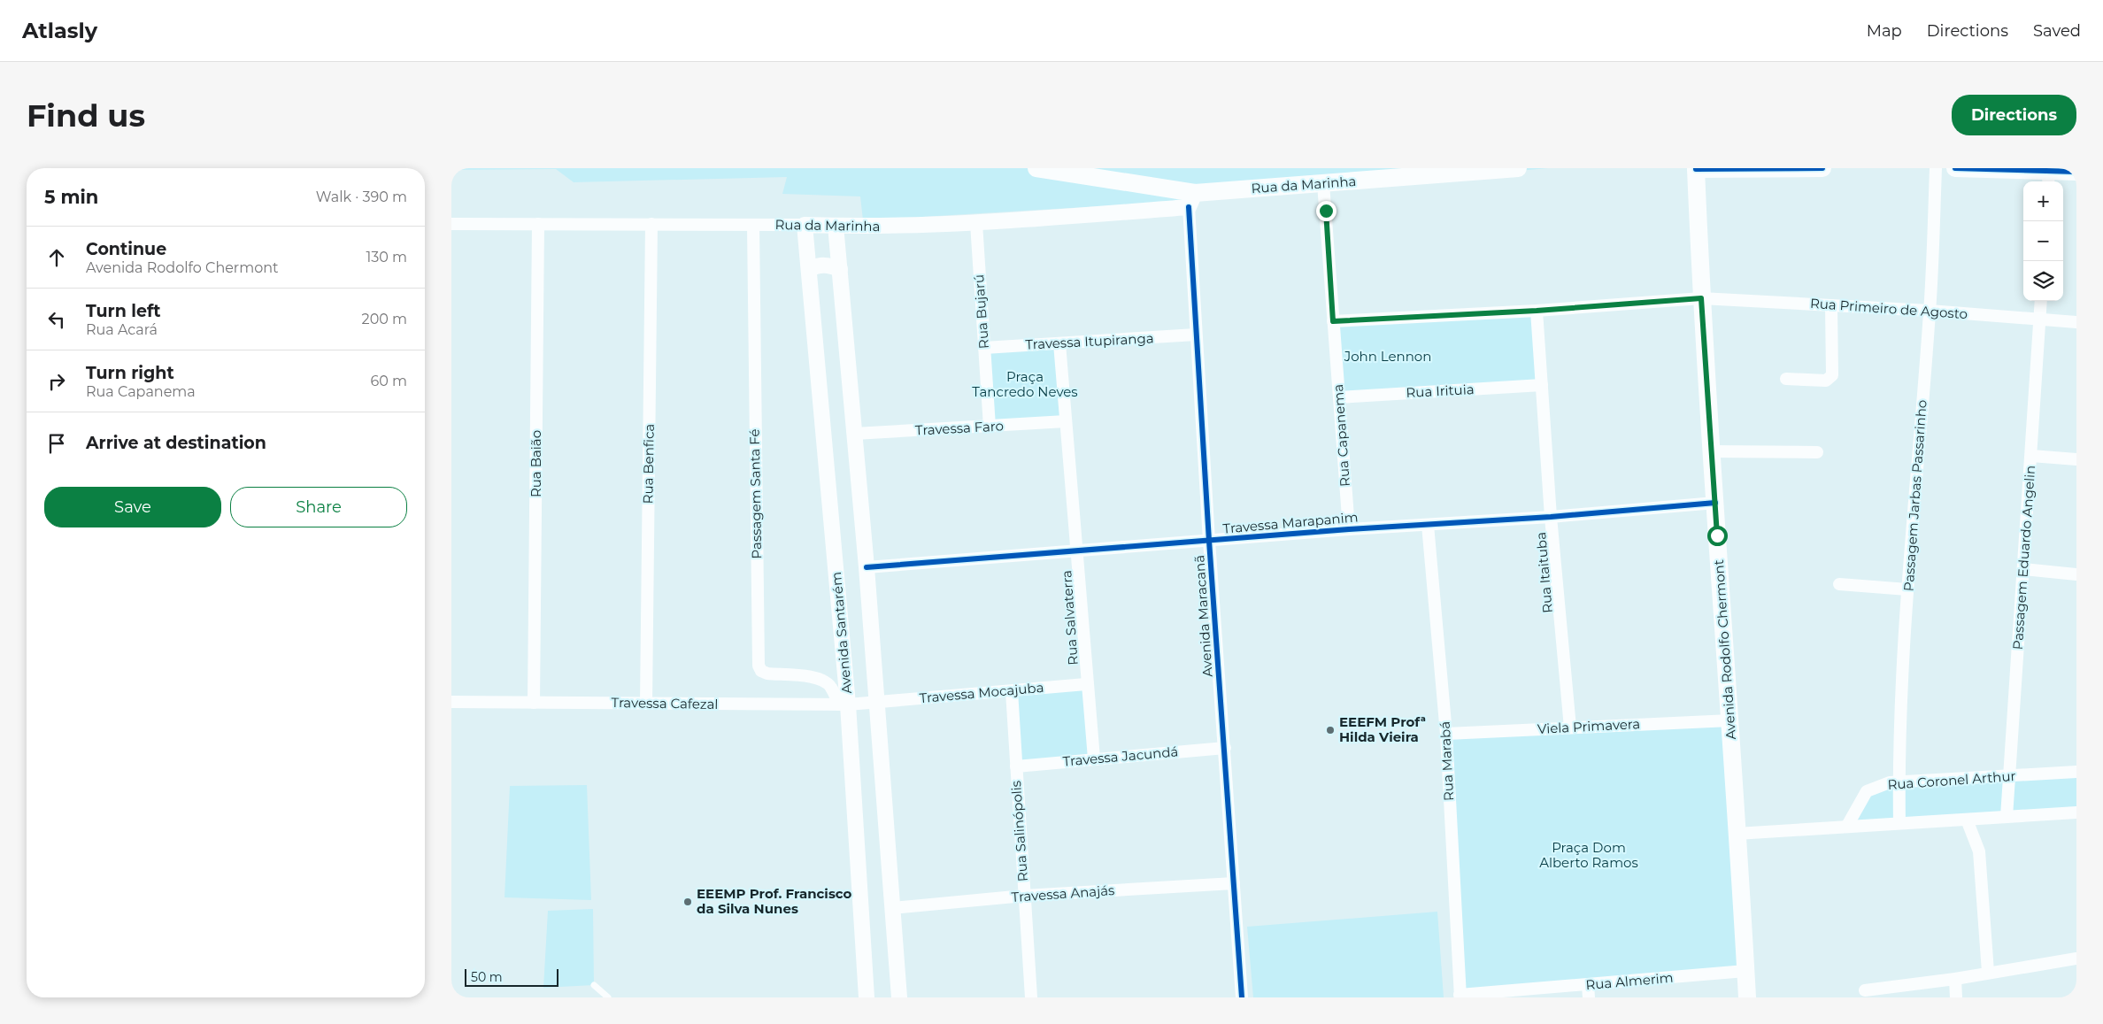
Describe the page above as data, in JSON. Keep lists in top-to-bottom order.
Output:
{
  "streets": {
    "main road": ["Rua da Marinha", "Avenida Rodolfo Chermont"],
    "street": [
      "Rua Primeiro de Agosto",
      "Rua Bujarú",
      "Travessa Itupiranga",
      "Rua Irituia",
      "Travessa Faro",
      "Rua Capanema",
      "Rua Baião",
      "Rua Benfica",
      "Passagem Santa Fé",
      "Passagem Jarbas Passarinho",
      "Travessa Marapanim",
      "Passagem Eduardo Angelin",
      "Rua Itaituba",
      "Avenida Maracanã",
      "Rua Salvaterra",
      "Avenida Santarém",
      "Travessa Mocajuba",
      "Travessa Cafezal",
      "Viela Primavera",
      "Travessa Jacundá",
      "Rua Marabá",
      "Rua Coronel Arthur",
      "Rua Salinópolis",
      "Travessa Anajás",
      "Rua Almerim"
    ]
  },
  "crossings": [
    ["Rua da Marinha", "Rua Bujarú"],
    ["Rua da Marinha", "Rua Capanema"],
    ["Rua da Marinha", "Rua Baião"],
    ["Rua da Marinha", "Rua Benfica"],
    ["Rua da Marinha", "Passagem Santa Fé"],
    ["Rua da Marinha", "Avenida Maracanã"],
    ["Rua da Marinha", "Avenida Santarém"],
    ["Rua Primeiro de Agosto", "Rua Capanema"],
    ["Rua Primeiro de Agosto", "Passagem Jarbas Passarinho"],
    ["Rua Primeiro de Agosto", "Passagem Eduardo Angelin"],
    ["Rua Primeiro de Agosto", "Rua Itaituba"],
    ["Rua Primeiro de Agosto", "Avenida Rodolfo Chermont"],
    ["Rua Bujarú", "Travessa Itupiranga"],
    ["Rua Bujarú", "Travessa Faro"],
    ["Travessa Itupiranga", "Avenida Maracanã"],
    ["Travessa Itupiranga", "Rua Salvaterra"],
    ["Rua Irituia", "Rua Capanema"],
    ["Rua Irituia", "Rua Itaituba"],
    ["Travessa Faro", "Rua Salvaterra"],
    ["Rua Capanema", "Travessa Marapanim"],
    ["Rua Baião", "Travessa Cafezal"],
    ["Rua Benfica", "Travessa Cafezal"],
    ["Passagem Santa Fé", "Avenida Santarém"],
    ["Passagem Santa Fé", "Travessa Cafezal"],
    ["Passagem Jarbas Passarinho", "Rua Coronel Arthur"],
    ["Travessa Marapanim", "Rua Itaituba"],
    ["Travessa Marapanim", "Avenida Maracanã"],
    ["Travessa Marapanim", "Rua Salvaterra"],
    ["Travessa Marapanim", "Avenida Rodolfo Chermont"],
    ["Travessa Marapanim", "Rua Marabá"],
    ["Passagem Eduardo Angelin", "Rua Coronel Arthur"],
    ["Rua Itaituba", "Viela Primavera"],
    ["Avenida Maracanã", "Travessa Jacundá"],
    ["Avenida Maracanã", "Travessa Anajás"],
    ["Rua Salvaterra", "Travessa Mocajuba"],
    ["Rua Salvaterra", "Travessa Jacundá"],
    ["Avenida Santarém", "Travessa Cafezal"],
    ["Avenida Rodolfo Chermont", "Viela Primavera"],
    ["Avenida Rodolfo Chermont", "Rua Almerim"],
    ["Travessa Mocajuba", "Travessa Cafezal"],
    ["Travessa Mocajuba", "Rua Salinópolis"],
    ["Viela Primavera", "Rua Marabá"],
    ["Travessa Jacundá", "Rua Salinópolis"],
    ["Rua Marabá", "Rua Almerim"],
    ["Rua Salinópolis", "Travessa Anajás"]
  ],
  "parks": ["John Lennon", "Praça Tancredo Neves", "Praça Dom Alberto Ramos"],
  "places": ["EEEFM Profª Hilda Vieira", "EEEMP Prof. Francisco da Silva Nunes"],
  "scale_bar": "50 m",
  "page": {
    "header": "Atlasly",
    "nav": ["Map", "Directions", "Saved"],
    "buttons": [
      "Directions",
      ["Save", "Share"]
    ],
    "title": "Find us",
    "heading": ["5 min", "Walk · 390 m"],
    "map_buttons": ["+", "−"],
    "list": [
      ["Continue", "Avenida Rodolfo Chermont", "130 m"],
      ["Turn left", "Rua Acará", "200 m"],
      ["Turn right", "Rua Capanema", "60 m"],
      "Arrive at destination"
    ],
    "scale": "50 m"
  }
}
